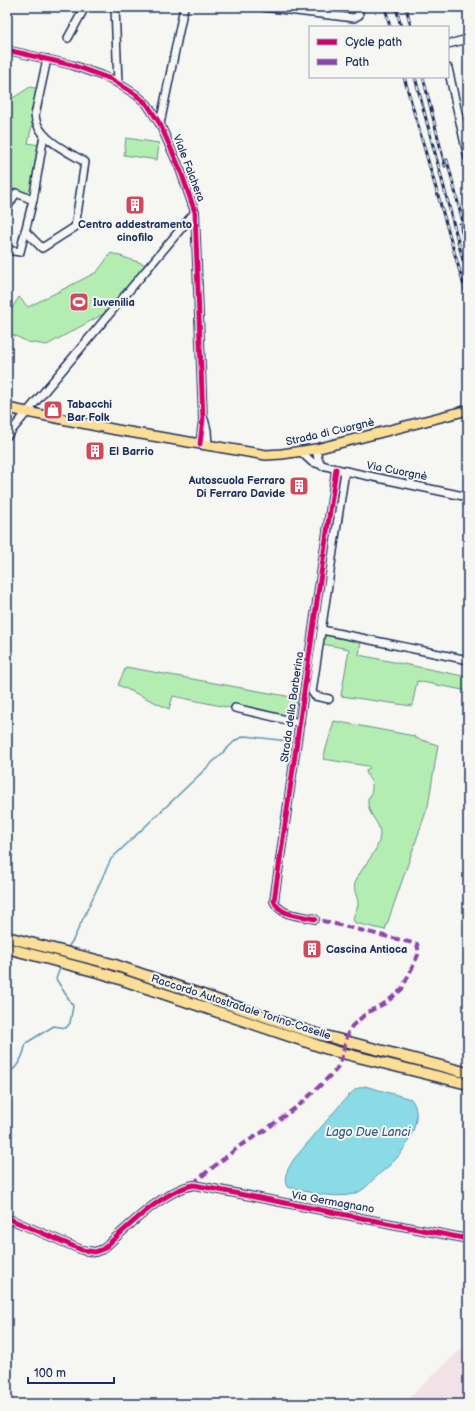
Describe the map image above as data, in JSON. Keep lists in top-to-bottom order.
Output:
{
  "streets": {
    "highway": ["Raccordo Autostradale Torino-Caselle"],
    "main road": ["Strada di Cuorgnè"],
    "street": [
      "Viale Falchera",
      "Via Cuorgnè",
      "Strada della Barberina",
      "Via Germagnano"
    ]
  },
  "crossings": [
    ["Viale Falchera", "Strada di Cuorgnè"],
    ["Strada di Cuorgnè", "Via Cuorgnè"],
    ["Via Cuorgnè", "Strada della Barberina"]
  ],
  "water": ["Lago Due Lanci"],
  "places": {
    "building": [
      "Centro addestramento cinofilo",
      "El Barrio",
      "Autoscuola Ferraro Di Ferraro Davide",
      "Cascina Antioca"
    ],
    "sports": ["Iuvenilia"],
    "shop": ["Tabacchi Bar Folk"]
  },
  "legend": ["Cycle path", "Path"],
  "scale_bar": "100 m"
}
